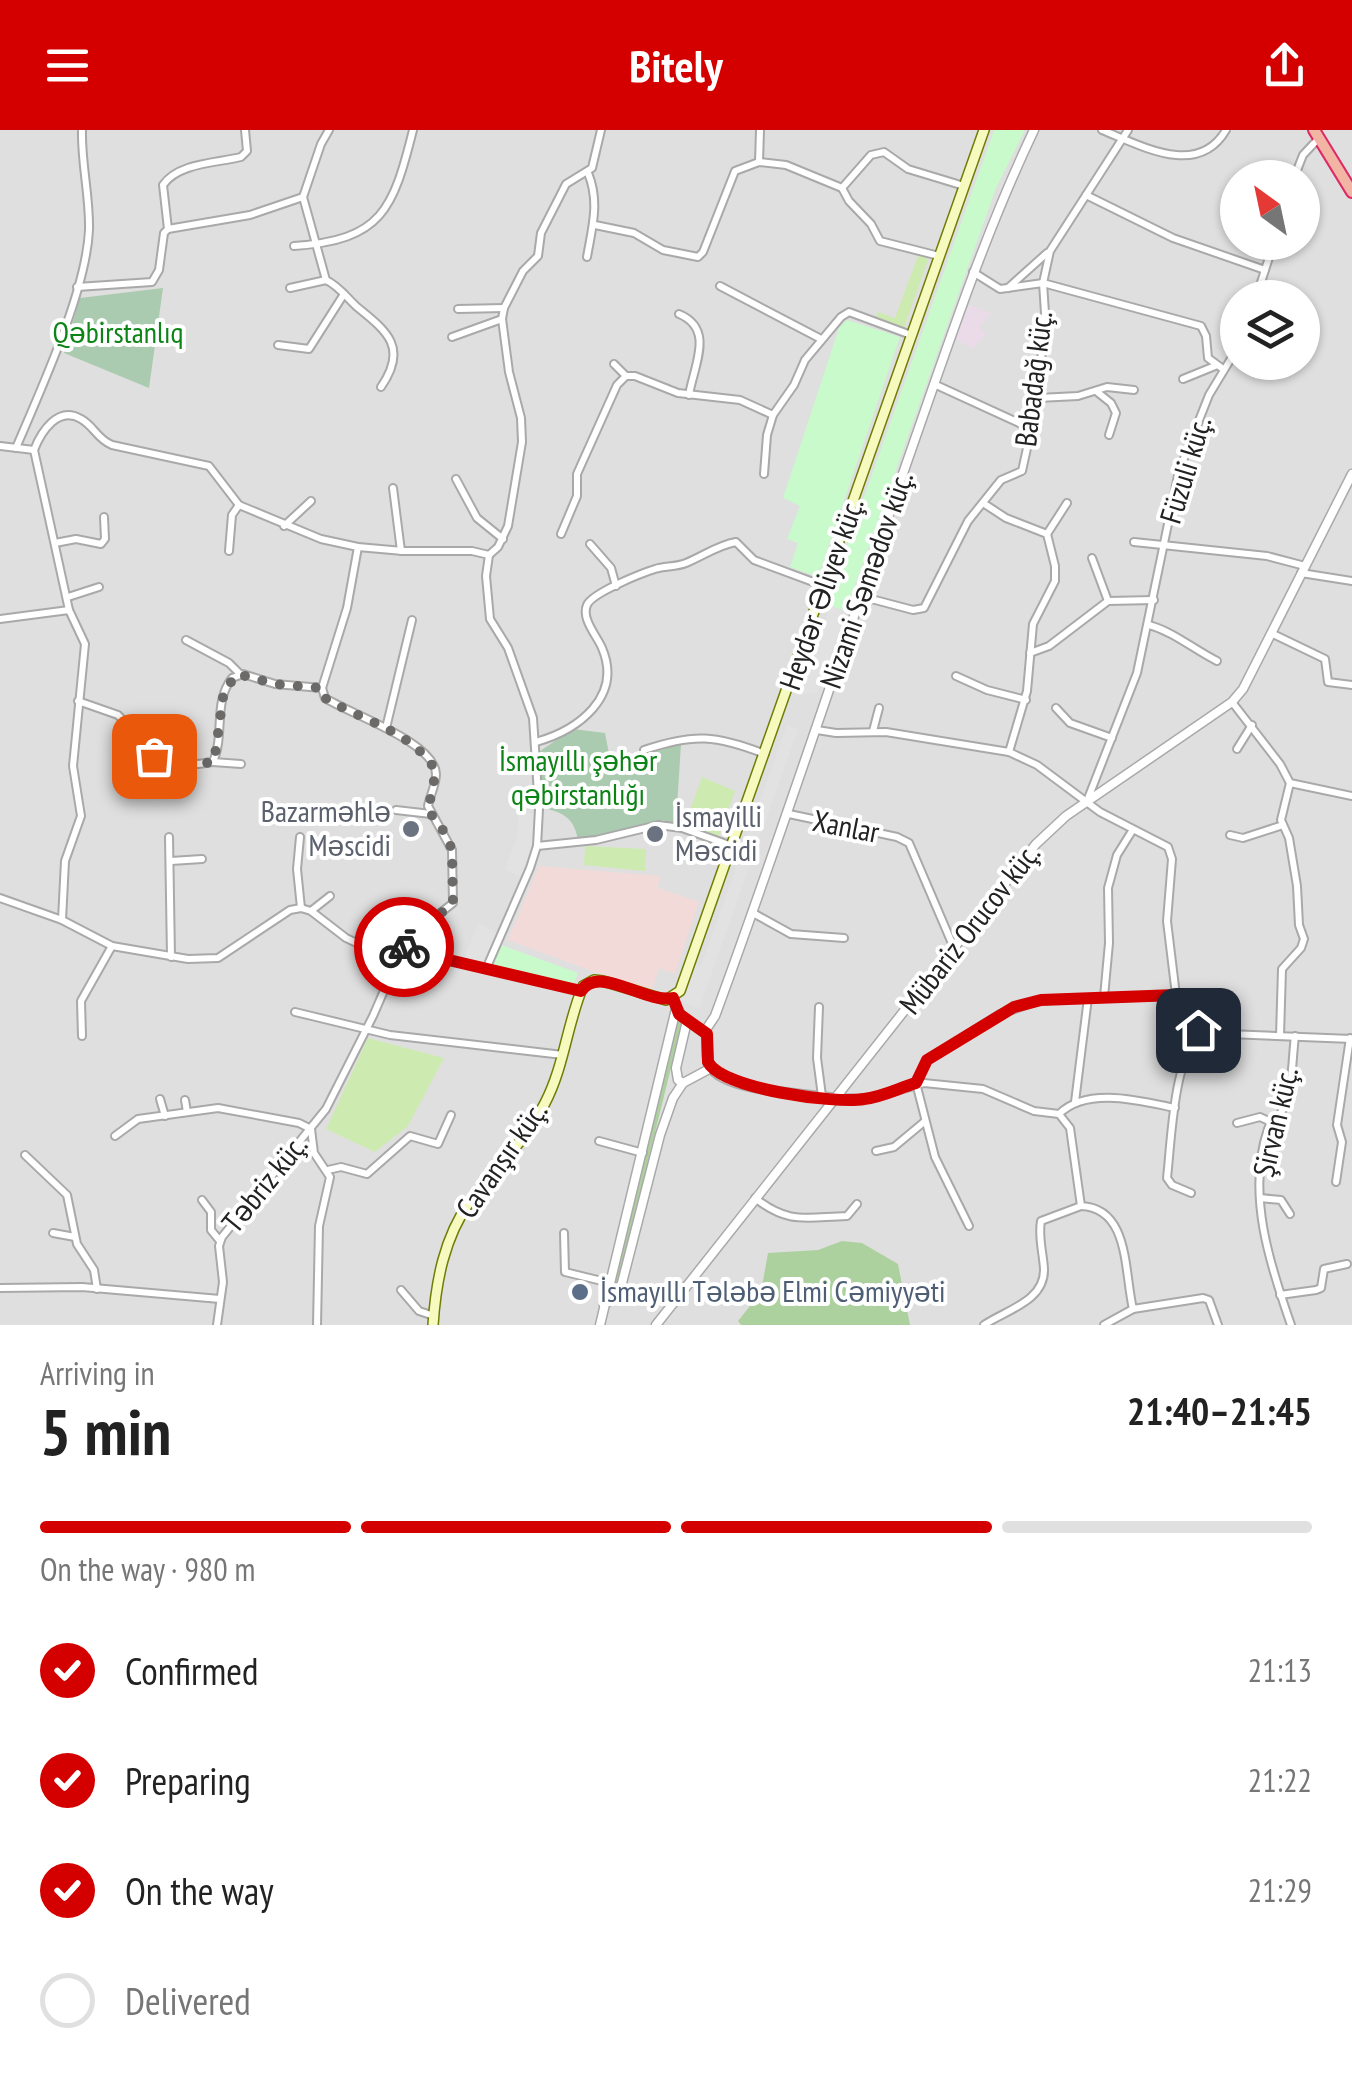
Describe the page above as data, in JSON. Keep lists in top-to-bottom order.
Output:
{
  "streets": {
    "main road": ["Heydər Əliyev küç.", "Cavanşır küç."],
    "street": [
      "Babadağ küç.",
      "Füzuli küç.",
      "Nizami Səmədov küç.",
      "Xanlar",
      "Mübariz Orucov küç.",
      "Şirvan küç.",
      "Təbriz küç."
    ]
  },
  "crossings": [
    ["Babadağ küç.", "Nizami Səmədov küç."],
    ["Füzuli küç.", "Mübariz Orucov küç."],
    ["Nizami Səmədov küç.", "Xanlar"],
    ["Heydər Əliyev küç.", "Cavanşır küç."],
    ["Xanlar", "Mübariz Orucov küç."]
  ],
  "parks": ["Qəbirstanlıq", "İsmayıllı şəhər qəbirstanlığı"],
  "places": ["Bazarməhlə Məscidi", "İsmayilli Məscidi", "İsmayıllı Tələbə Elmi Cəmiyyəti"],
  "north": "top left",
  "page": {
    "header": "Bitely",
    "heading": ["5 min", "Arriving in", "21:40–21:45"],
    "bar": "On the way · 980 m",
    "list": [
      ["Confirmed", "21:13"],
      ["Preparing", "21:22"],
      ["On the way", "21:29"],
      "Delivered"
    ]
  }
}
